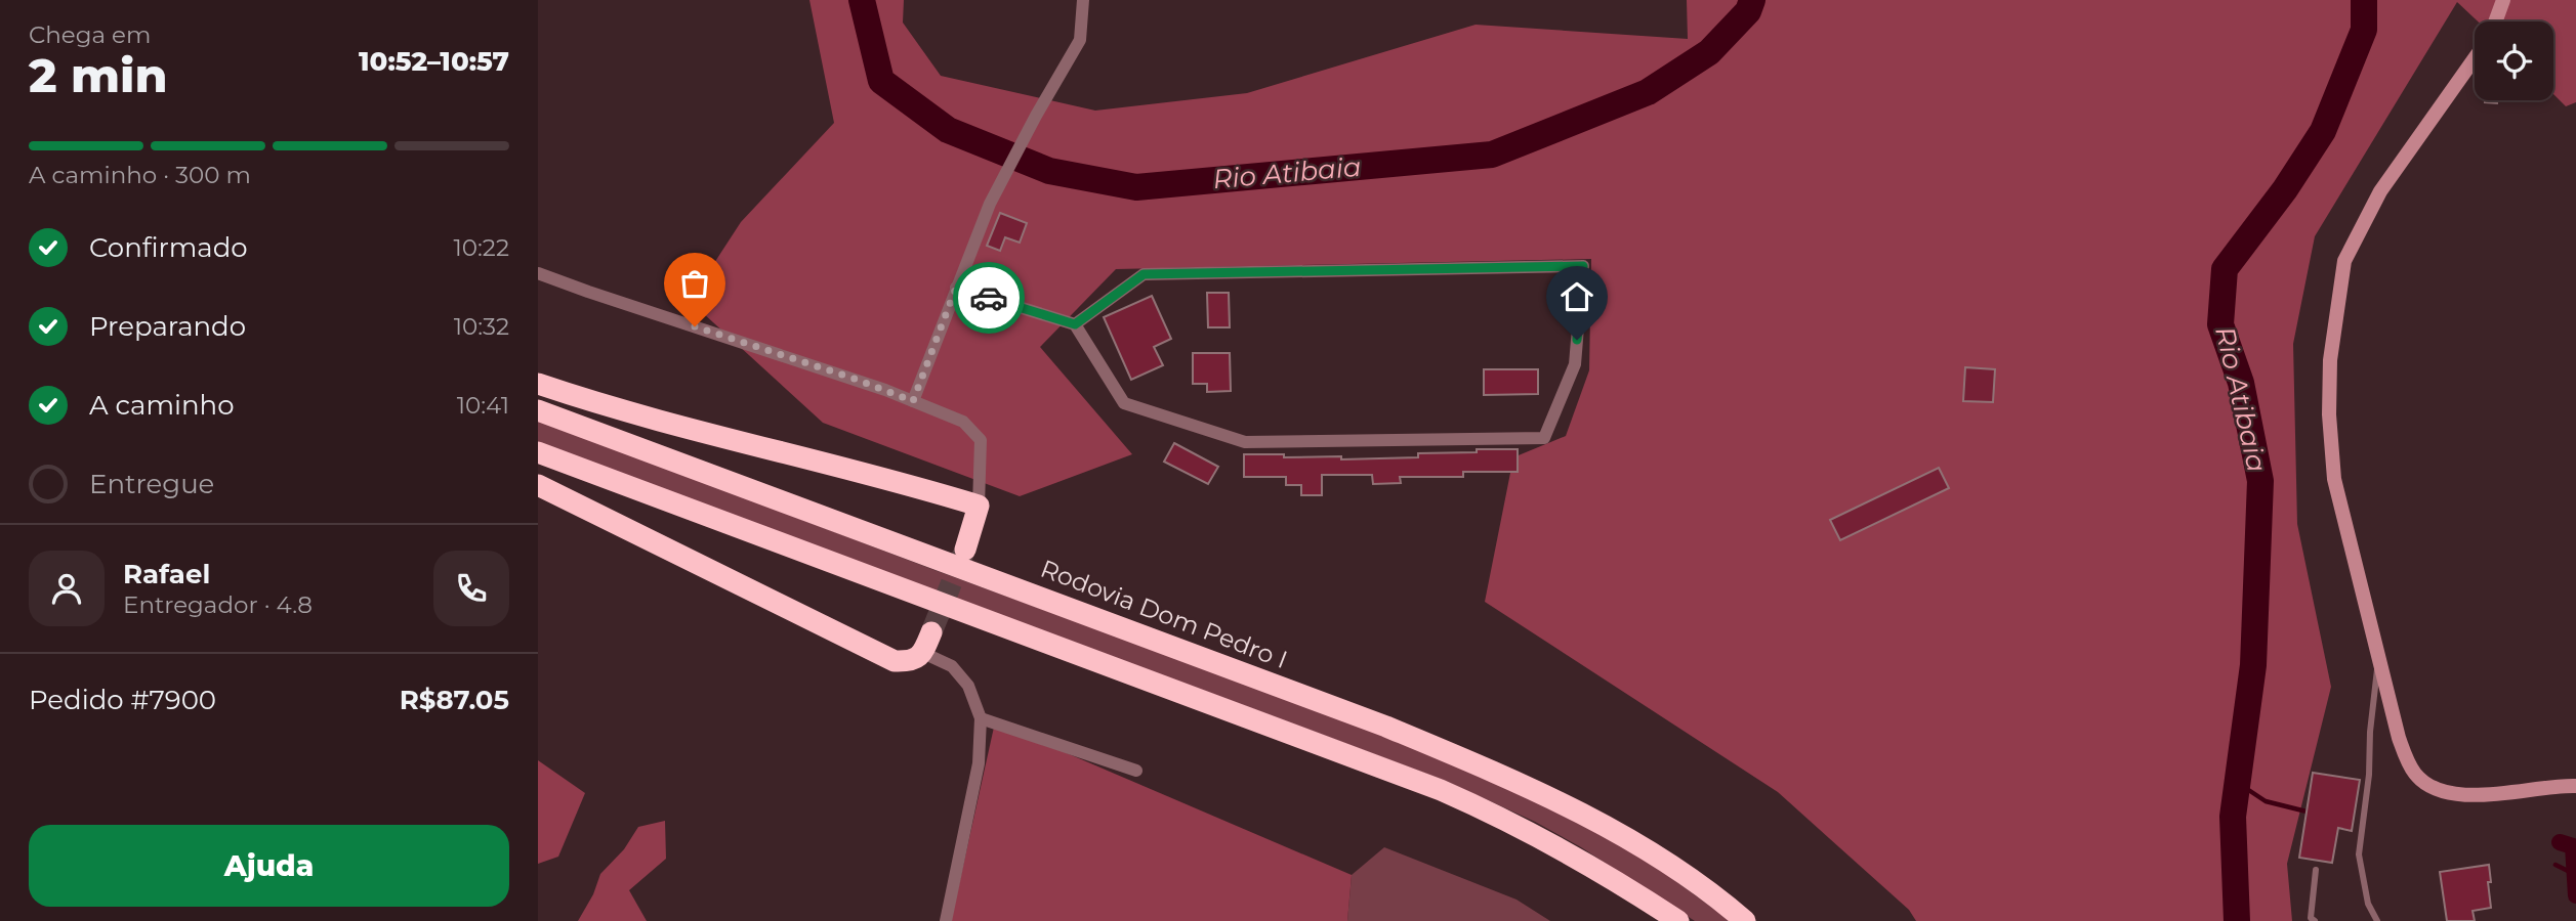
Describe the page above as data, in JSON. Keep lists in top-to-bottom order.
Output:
{
  "streets": {
    "highway": ["Rodovia Dom Pedro I"]
  },
  "water": ["Rio Atibaia"],
  "page": {
    "heading": ["2 min", "Chega em", "10:52–10:57"],
    "panel": [
      "Rafael",
      "Entregador · 4.8",
      "Pedido #7900",
      "R$87.05"
    ],
    "bar": "A caminho · 300 m",
    "list": [
      ["Confirmado", "10:22"],
      ["Preparando", "10:32"],
      ["A caminho", "10:41"],
      "Entregue"
    ],
    "buttons": "Ajuda"
  }
}
